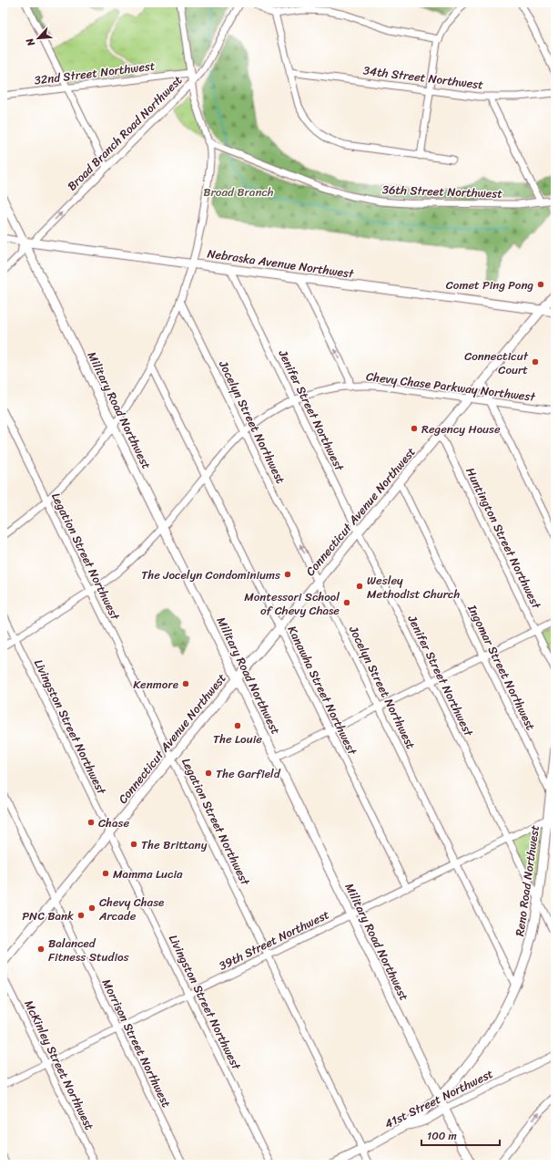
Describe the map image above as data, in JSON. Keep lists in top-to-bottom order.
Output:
{
  "streets": {
    "main road": [
      "Nebraska Avenue Northwest",
      "Military Road Northwest",
      "Connecticut Avenue Northwest",
      "Reno Road Northwest",
      "41st Street Northwest"
    ],
    "street": [
      "32nd Street Northwest",
      "34th Street Northwest",
      "Broad Branch Road Northwest",
      "36th Street Northwest",
      "Chevy Chase Parkway Northwest",
      "Jenifer Street Northwest",
      "Jocelyn Street Northwest",
      "Huntington Street Northwest",
      "Legation Street Northwest",
      "Ingomar Street Northwest",
      "Kanawha Street Northwest",
      "Livingston Street Northwest",
      "39th Street Northwest",
      "Morrison Street Northwest",
      "McKinley Street Northwest"
    ]
  },
  "crossings": [
    ["32nd Street Northwest", "Broad Branch Road Northwest"],
    ["Broad Branch Road Northwest", "Nebraska Avenue Northwest"],
    ["Nebraska Avenue Northwest", "Military Road Northwest"],
    ["Nebraska Avenue Northwest", "Jenifer Street Northwest"],
    ["Nebraska Avenue Northwest", "Connecticut Avenue Northwest"],
    ["Chevy Chase Parkway Northwest", "Military Road Northwest"],
    ["Chevy Chase Parkway Northwest", "Jenifer Street Northwest"],
    ["Chevy Chase Parkway Northwest", "Jocelyn Street Northwest"],
    ["Chevy Chase Parkway Northwest", "Connecticut Avenue Northwest"],
    ["Chevy Chase Parkway Northwest", "Legation Street Northwest"],
    ["Chevy Chase Parkway Northwest", "Kanawha Street Northwest"],
    ["Chevy Chase Parkway Northwest", "Livingston Street Northwest"],
    ["Military Road Northwest", "Connecticut Avenue Northwest"],
    ["Military Road Northwest", "Reno Road Northwest"],
    ["Military Road Northwest", "39th Street Northwest"],
    ["Military Road Northwest", "41st Street Northwest"],
    ["Jenifer Street Northwest", "Connecticut Avenue Northwest"],
    ["Jenifer Street Northwest", "Reno Road Northwest"],
    ["Jenifer Street Northwest", "39th Street Northwest"],
    ["Jocelyn Street Northwest", "Connecticut Avenue Northwest"],
    ["Jocelyn Street Northwest", "Reno Road Northwest"],
    ["Jocelyn Street Northwest", "39th Street Northwest"],
    ["Connecticut Avenue Northwest", "Huntington Street Northwest"],
    ["Connecticut Avenue Northwest", "Legation Street Northwest"],
    ["Connecticut Avenue Northwest", "Ingomar Street Northwest"],
    ["Connecticut Avenue Northwest", "Kanawha Street Northwest"],
    ["Connecticut Avenue Northwest", "Livingston Street Northwest"],
    ["Connecticut Avenue Northwest", "Morrison Street Northwest"],
    ["Legation Street Northwest", "39th Street Northwest"],
    ["Legation Street Northwest", "41st Street Northwest"],
    ["Ingomar Street Northwest", "Reno Road Northwest"],
    ["Kanawha Street Northwest", "39th Street Northwest"],
    ["Livingston Street Northwest", "39th Street Northwest"],
    ["Reno Road Northwest", "39th Street Northwest"],
    ["Reno Road Northwest", "41st Street Northwest"],
    ["39th Street Northwest", "Morrison Street Northwest"],
    ["39th Street Northwest", "McKinley Street Northwest"]
  ],
  "parks": ["Broad Branch"],
  "places": [
    "Comet Ping Pong",
    "Connecticut Court",
    "Regency House",
    "The Jocelyn Condominiums",
    "Wesley Methodist Church",
    "Montessori School of Chevy Chase",
    "Kenmore",
    "The Louie",
    "The Garfield",
    "Chase",
    "The Brittany",
    "Mamma Lucia",
    "Chevy Chase Arcade",
    "PNC Bank",
    "Balanced Fitness Studios"
  ],
  "scale_bar": "100 m",
  "north": "bottom left"
}
